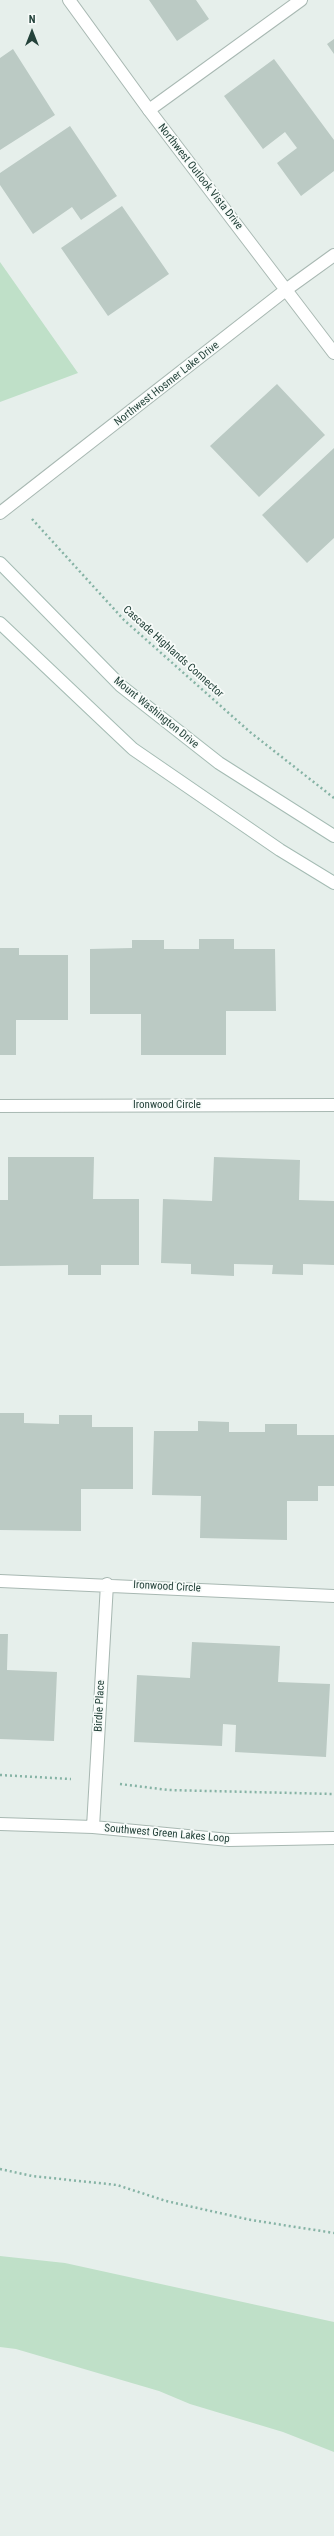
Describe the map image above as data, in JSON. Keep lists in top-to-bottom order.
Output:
{
  "streets": {
    "street": [
      "Northwest Outlook Vista Drive",
      "Northwest Hosmer Lake Drive",
      "Mount Washington Drive",
      "Ironwood Circle",
      "Birdie Place",
      "Southwest Green Lakes Loop"
    ],
    "path": ["Cascade Highlands Connector"]
  },
  "crossings": [
    ["Northwest Outlook Vista Drive", "Northwest Hosmer Lake Drive"],
    ["Northwest Hosmer Lake Drive", "Cascade Highlands Connector"],
    ["Ironwood Circle", "Birdie Place"],
    ["Birdie Place", "Southwest Green Lakes Loop"]
  ],
  "north": "top"
}
